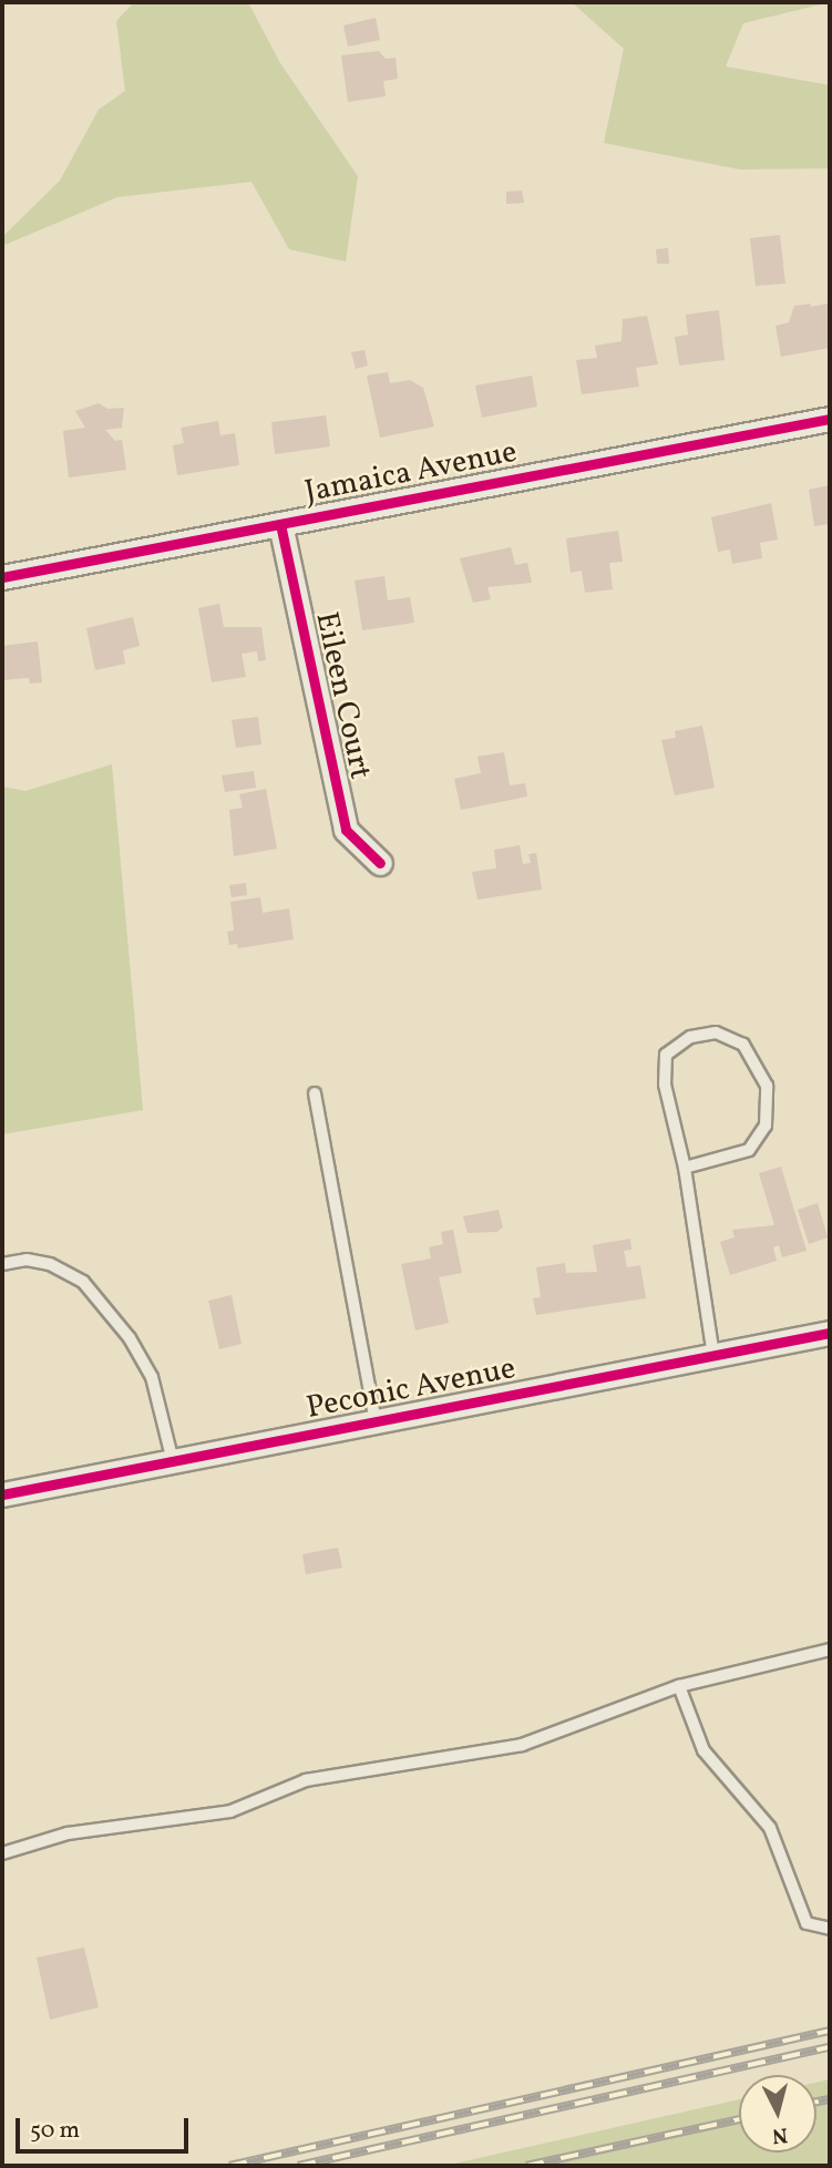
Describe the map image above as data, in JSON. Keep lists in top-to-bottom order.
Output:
{
  "streets": {
    "street": ["Jamaica Avenue", "Eileen Court", "Peconic Avenue"]
  },
  "crossings": [
    ["Jamaica Avenue", "Eileen Court"]
  ],
  "scale_bar": "50 m",
  "north": "bottom"
}
